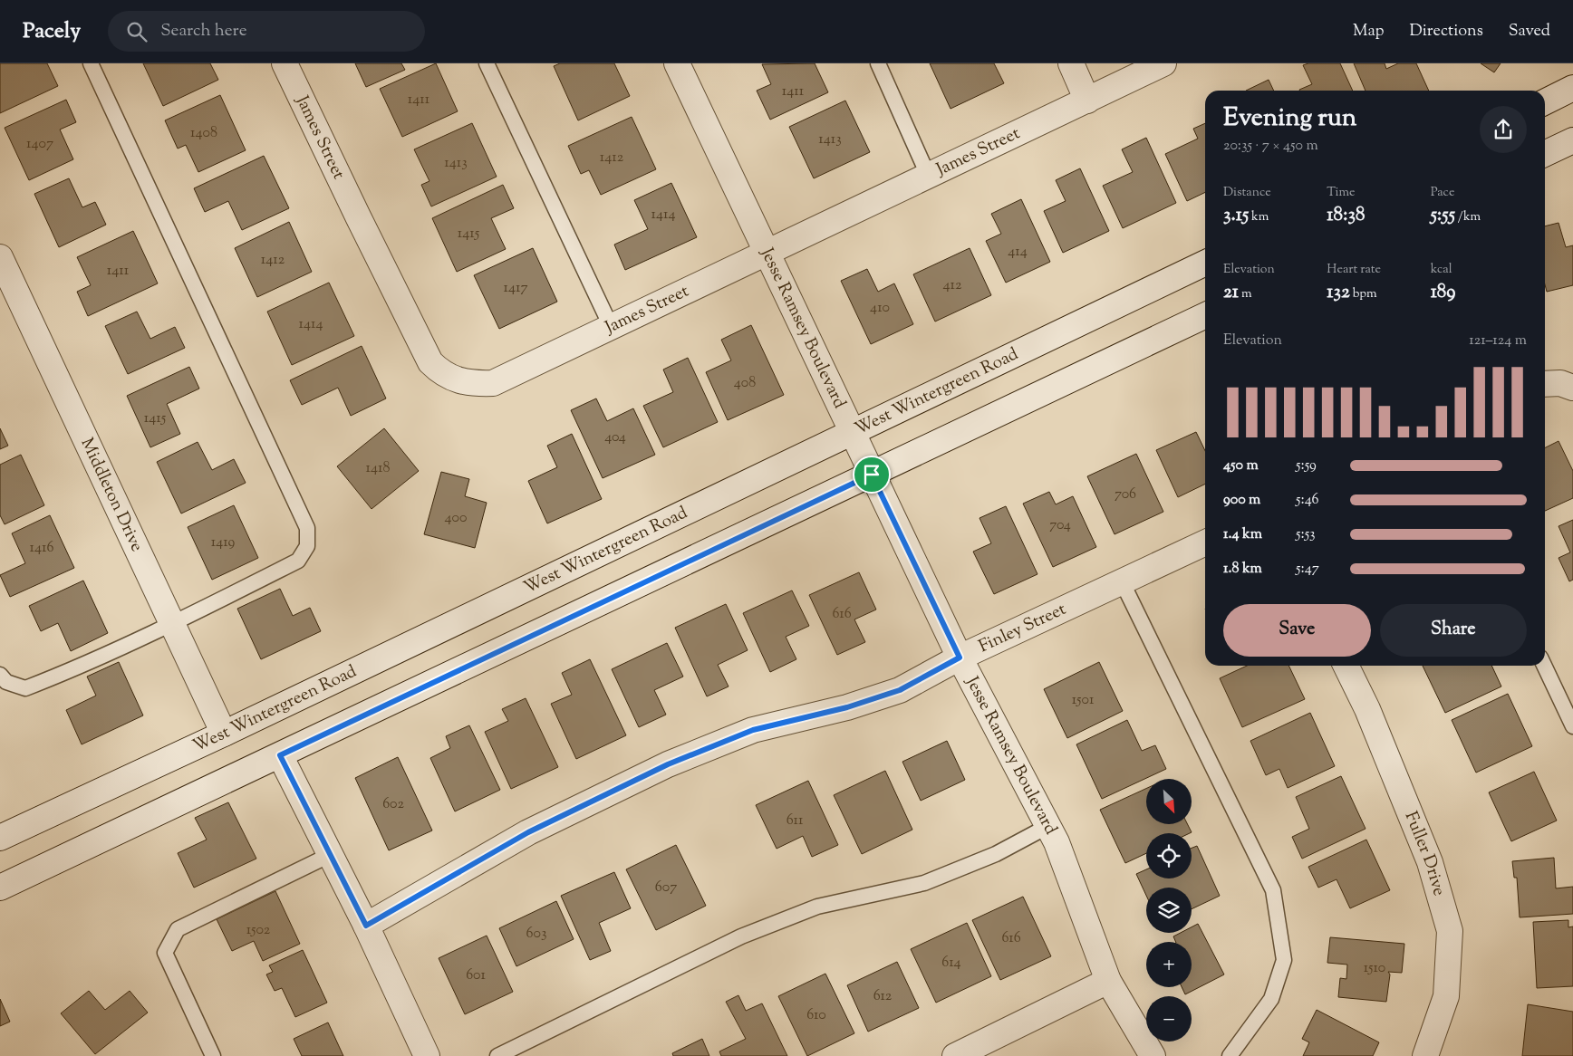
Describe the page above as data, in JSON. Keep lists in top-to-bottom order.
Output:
{
  "streets": {
    "street": [
      "James Street",
      "Jesse Ramsey Boulevard",
      "West Wintergreen Road",
      "Middleton Drive",
      "Finley Street",
      "Fuller Drive"
    ]
  },
  "crossings": [
    ["James Street", "Jesse Ramsey Boulevard"],
    ["Jesse Ramsey Boulevard", "West Wintergreen Road"],
    ["Jesse Ramsey Boulevard", "Finley Street"],
    ["West Wintergreen Road", "Middleton Drive"]
  ],
  "house_numbers": [
    "1411",
    "1411",
    "1408",
    "1413",
    "1407",
    "1412",
    "1413",
    "1414",
    "1415",
    "414",
    "1412",
    "1411",
    "412",
    "1417",
    "410",
    "1414",
    "408",
    "1415",
    "404",
    "1418",
    "706",
    "400",
    "704",
    "1419",
    "1416",
    "616",
    "1501",
    "602",
    "611",
    "607",
    "1502",
    "603",
    "616",
    "614",
    "1510",
    "601",
    "612",
    "610"
  ],
  "north": "bottom right",
  "page": {
    "header": "Pacely",
    "search": "Search here",
    "nav": ["Map", "Directions", "Saved"],
    "heading": ["Evening run", "20:35 · 7 × 450 m"],
    "stats": [
      ["Distance", "3.15 km"],
      ["Time", "18:38"],
      ["Pace", "5:55 /km"],
      ["Elevation", "21 m"],
      ["Heart rate", "132 bpm"],
      ["kcal", "189"]
    ],
    "chart": ["Elevation", "121–124 m"],
    "list": [
      {
        "name": "450 m",
        "note": "5:59"
      },
      {
        "name": "900 m",
        "note": "5:46"
      },
      {
        "name": "1.4 km",
        "note": "5:53"
      },
      {
        "name": "1.8 km",
        "note": "5:47"
      }
    ],
    "buttons": ["Save", "Share"],
    "map_buttons": ["+", "−"]
  }
}
